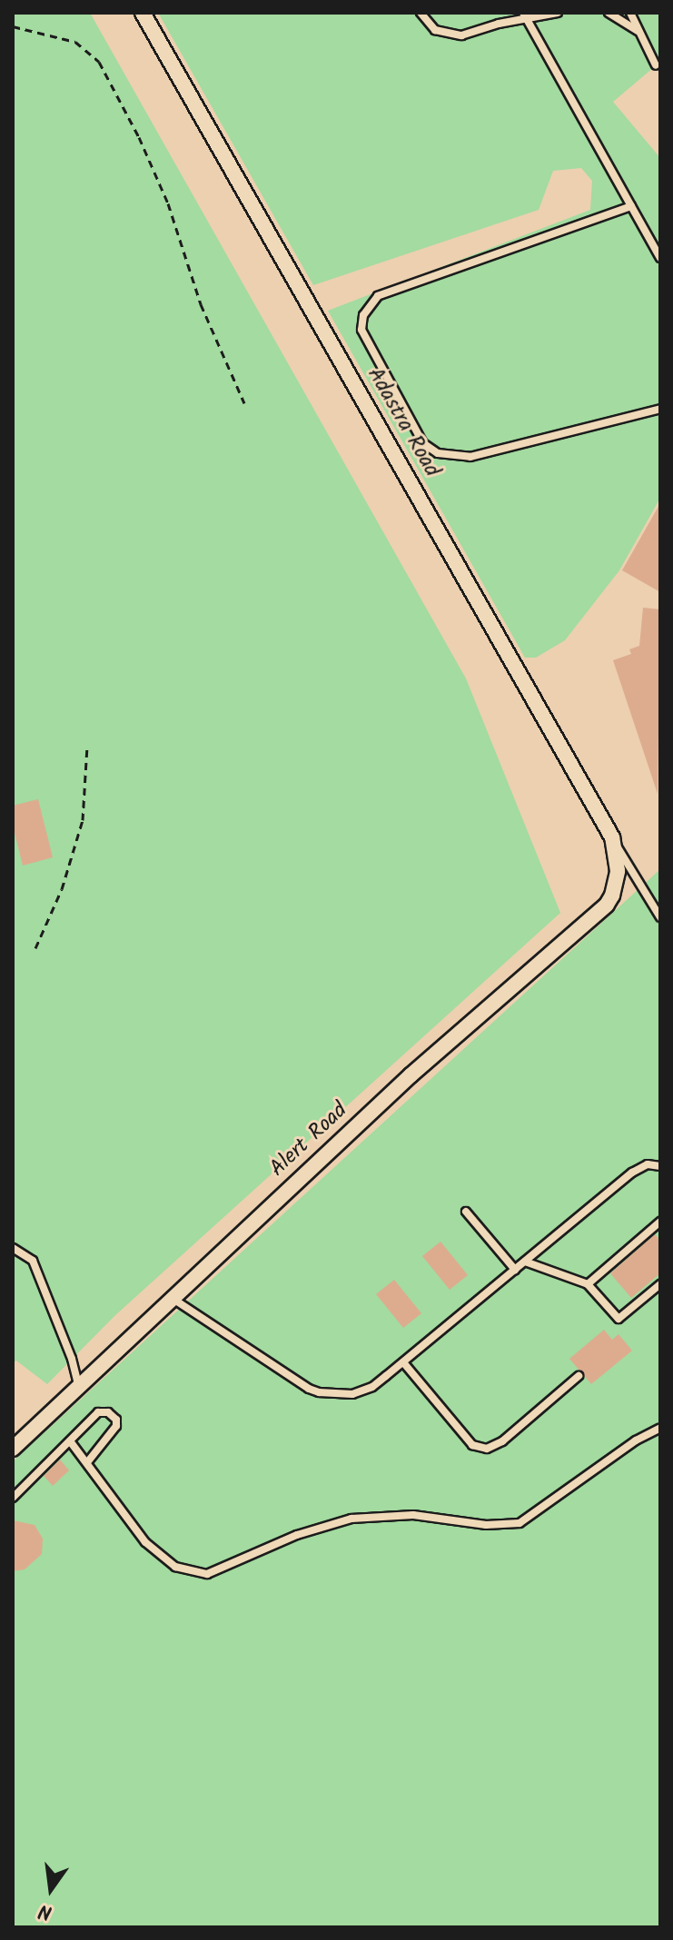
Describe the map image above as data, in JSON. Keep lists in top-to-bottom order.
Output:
{
  "streets": {
    "street": ["Adastra Road", "Alert Road"]
  },
  "crossings": [
    ["Adastra Road", "Alert Road"]
  ],
  "north": "bottom"
}
